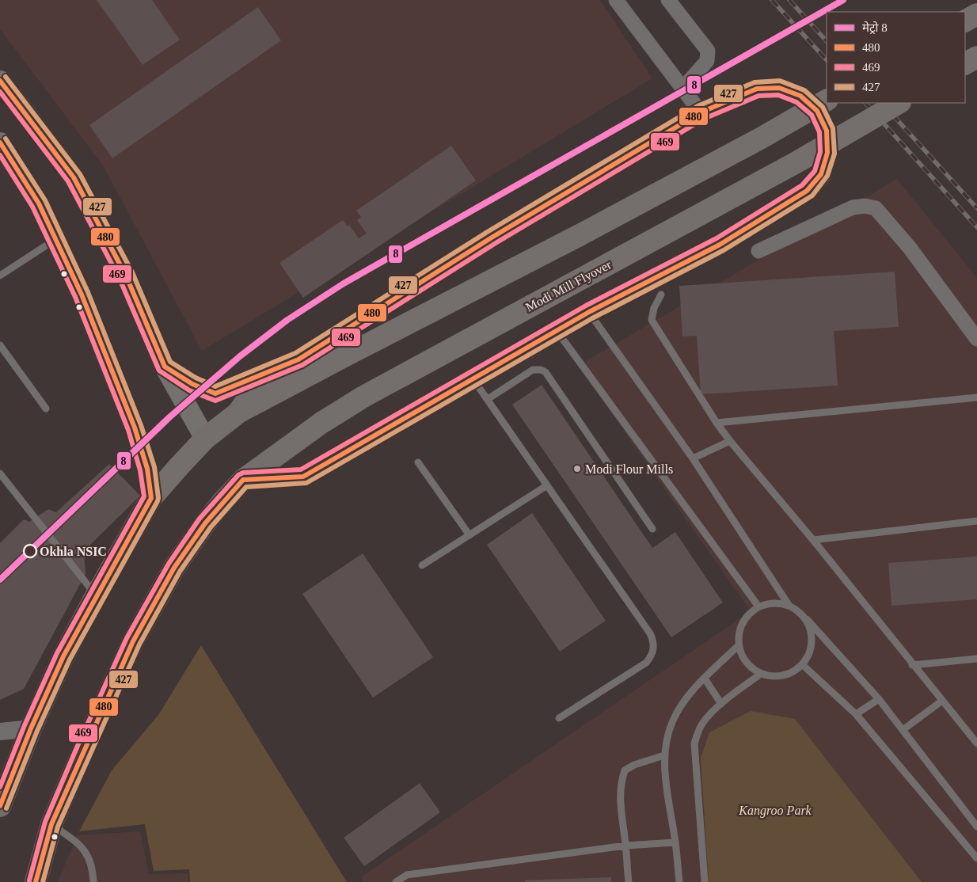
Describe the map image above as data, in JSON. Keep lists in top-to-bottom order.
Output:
{
  "streets": {
    "main road": ["Modi Mill Flyover"]
  },
  "parks": ["Kangroo Park"],
  "places": ["Modi Flour Mills", "Okhla NSIC"],
  "lines": [
    "metro line 8",
    "transit line 427",
    "transit line 480",
    "transit line 469"
  ],
  "legend": [
    "मेट्रो 8",
    "480",
    "469",
    "427"
  ]
}
